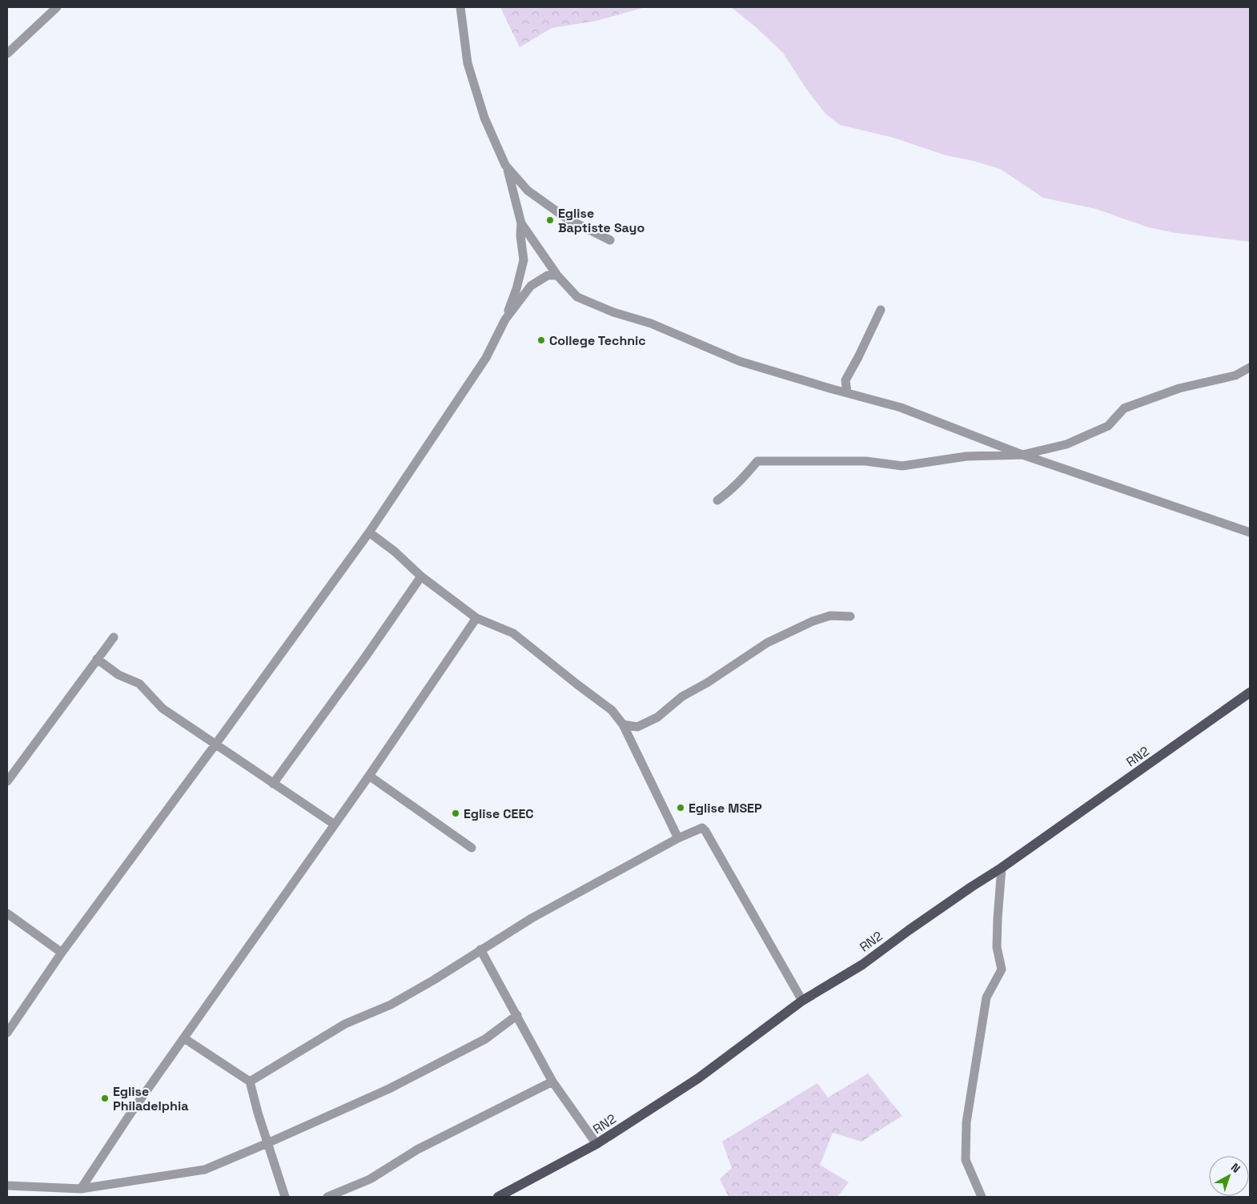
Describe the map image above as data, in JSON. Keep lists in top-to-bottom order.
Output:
{
  "streets": {
    "main road": ["RN2"]
  },
  "places": [
    "Eglise Baptiste Sayo",
    "College Technic",
    "Eglise MSEP",
    "Eglise CEEC",
    "Eglise Philadelphia"
  ],
  "north": "top right"
}
